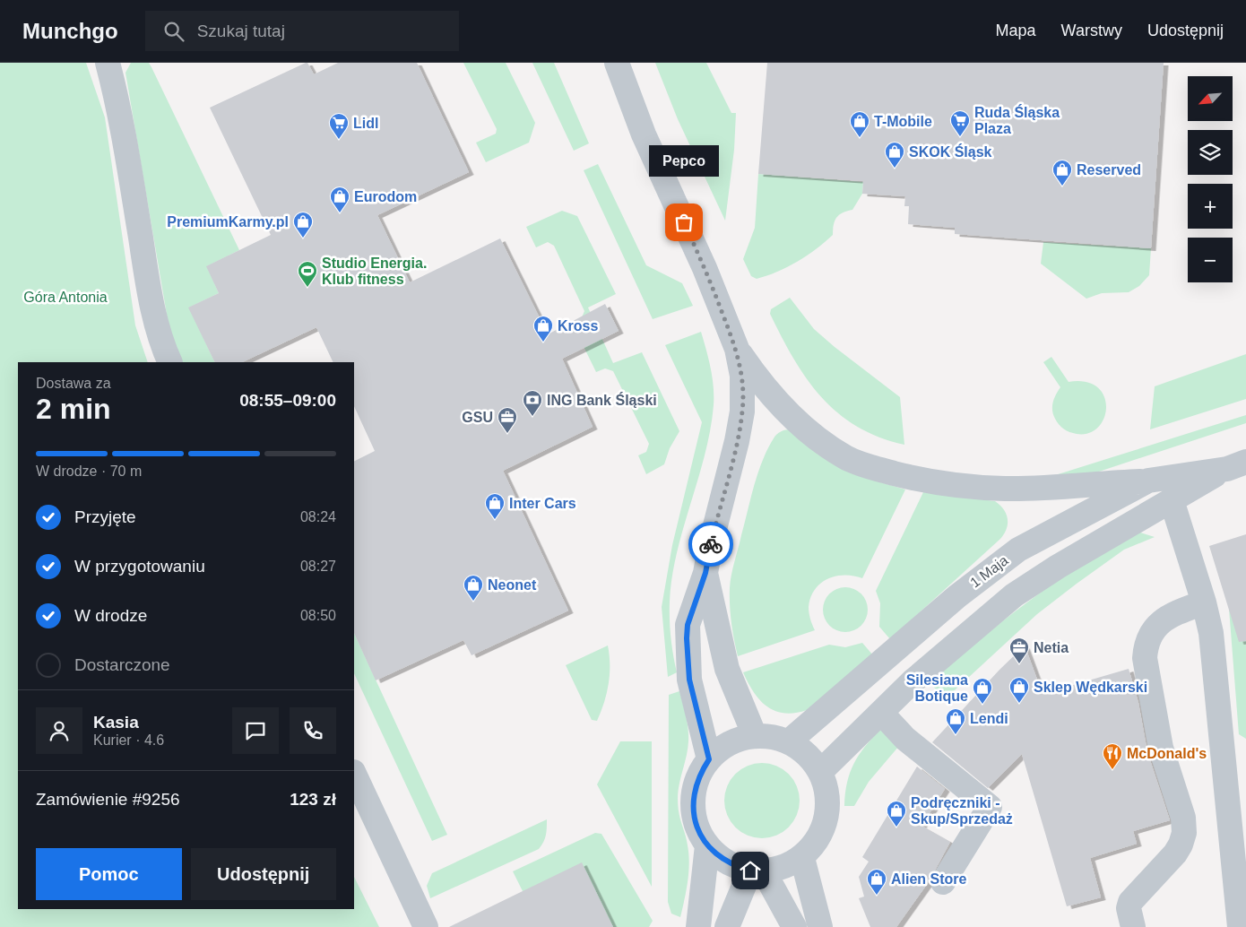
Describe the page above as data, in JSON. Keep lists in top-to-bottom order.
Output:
{
  "streets": {
    "street": ["1 Maja"]
  },
  "parks": ["Góra Antonia"],
  "places": {
    "supermarket": ["Ruda Śląska Plaza", "Lidl"],
    "shop": [
      "T-Mobile",
      "SKOK Śląsk",
      "Reserved",
      "Eurodom",
      "PremiumKarmy.pl",
      "Kross",
      "Inter Cars",
      "Neonet",
      "Sklep Wędkarski",
      "Silesiana Botique",
      "Lendi",
      "Podręczniki - Skup/Sprzedaż",
      "Alien Store"
    ],
    "other": ["Pepco"],
    "sports": ["Studio Energia. Klub fitness"],
    "bank": ["ING Bank Śląski"],
    "office": ["GSU", "Netia"],
    "restaurant": ["McDonald's"]
  },
  "north": "bottom left",
  "page": {
    "header": "Munchgo",
    "search": "Szukaj tutaj",
    "nav": ["Mapa", "Warstwy", "Udostępnij"],
    "map_buttons": ["+", "−"],
    "bubble": "Pepco",
    "heading": ["2 min", "Dostawa za", "08:55–09:00"],
    "panel": [
      "Kasia",
      "Kurier · 4.6",
      "Zamówienie #9256",
      "123 zł"
    ],
    "bar": "W drodze · 70 m",
    "list": [
      ["Przyjęte", "08:24"],
      ["W przygotowaniu", "08:27"],
      ["W drodze", "08:50"],
      "Dostarczone"
    ],
    "buttons": ["Pomoc", "Udostępnij"]
  }
}
